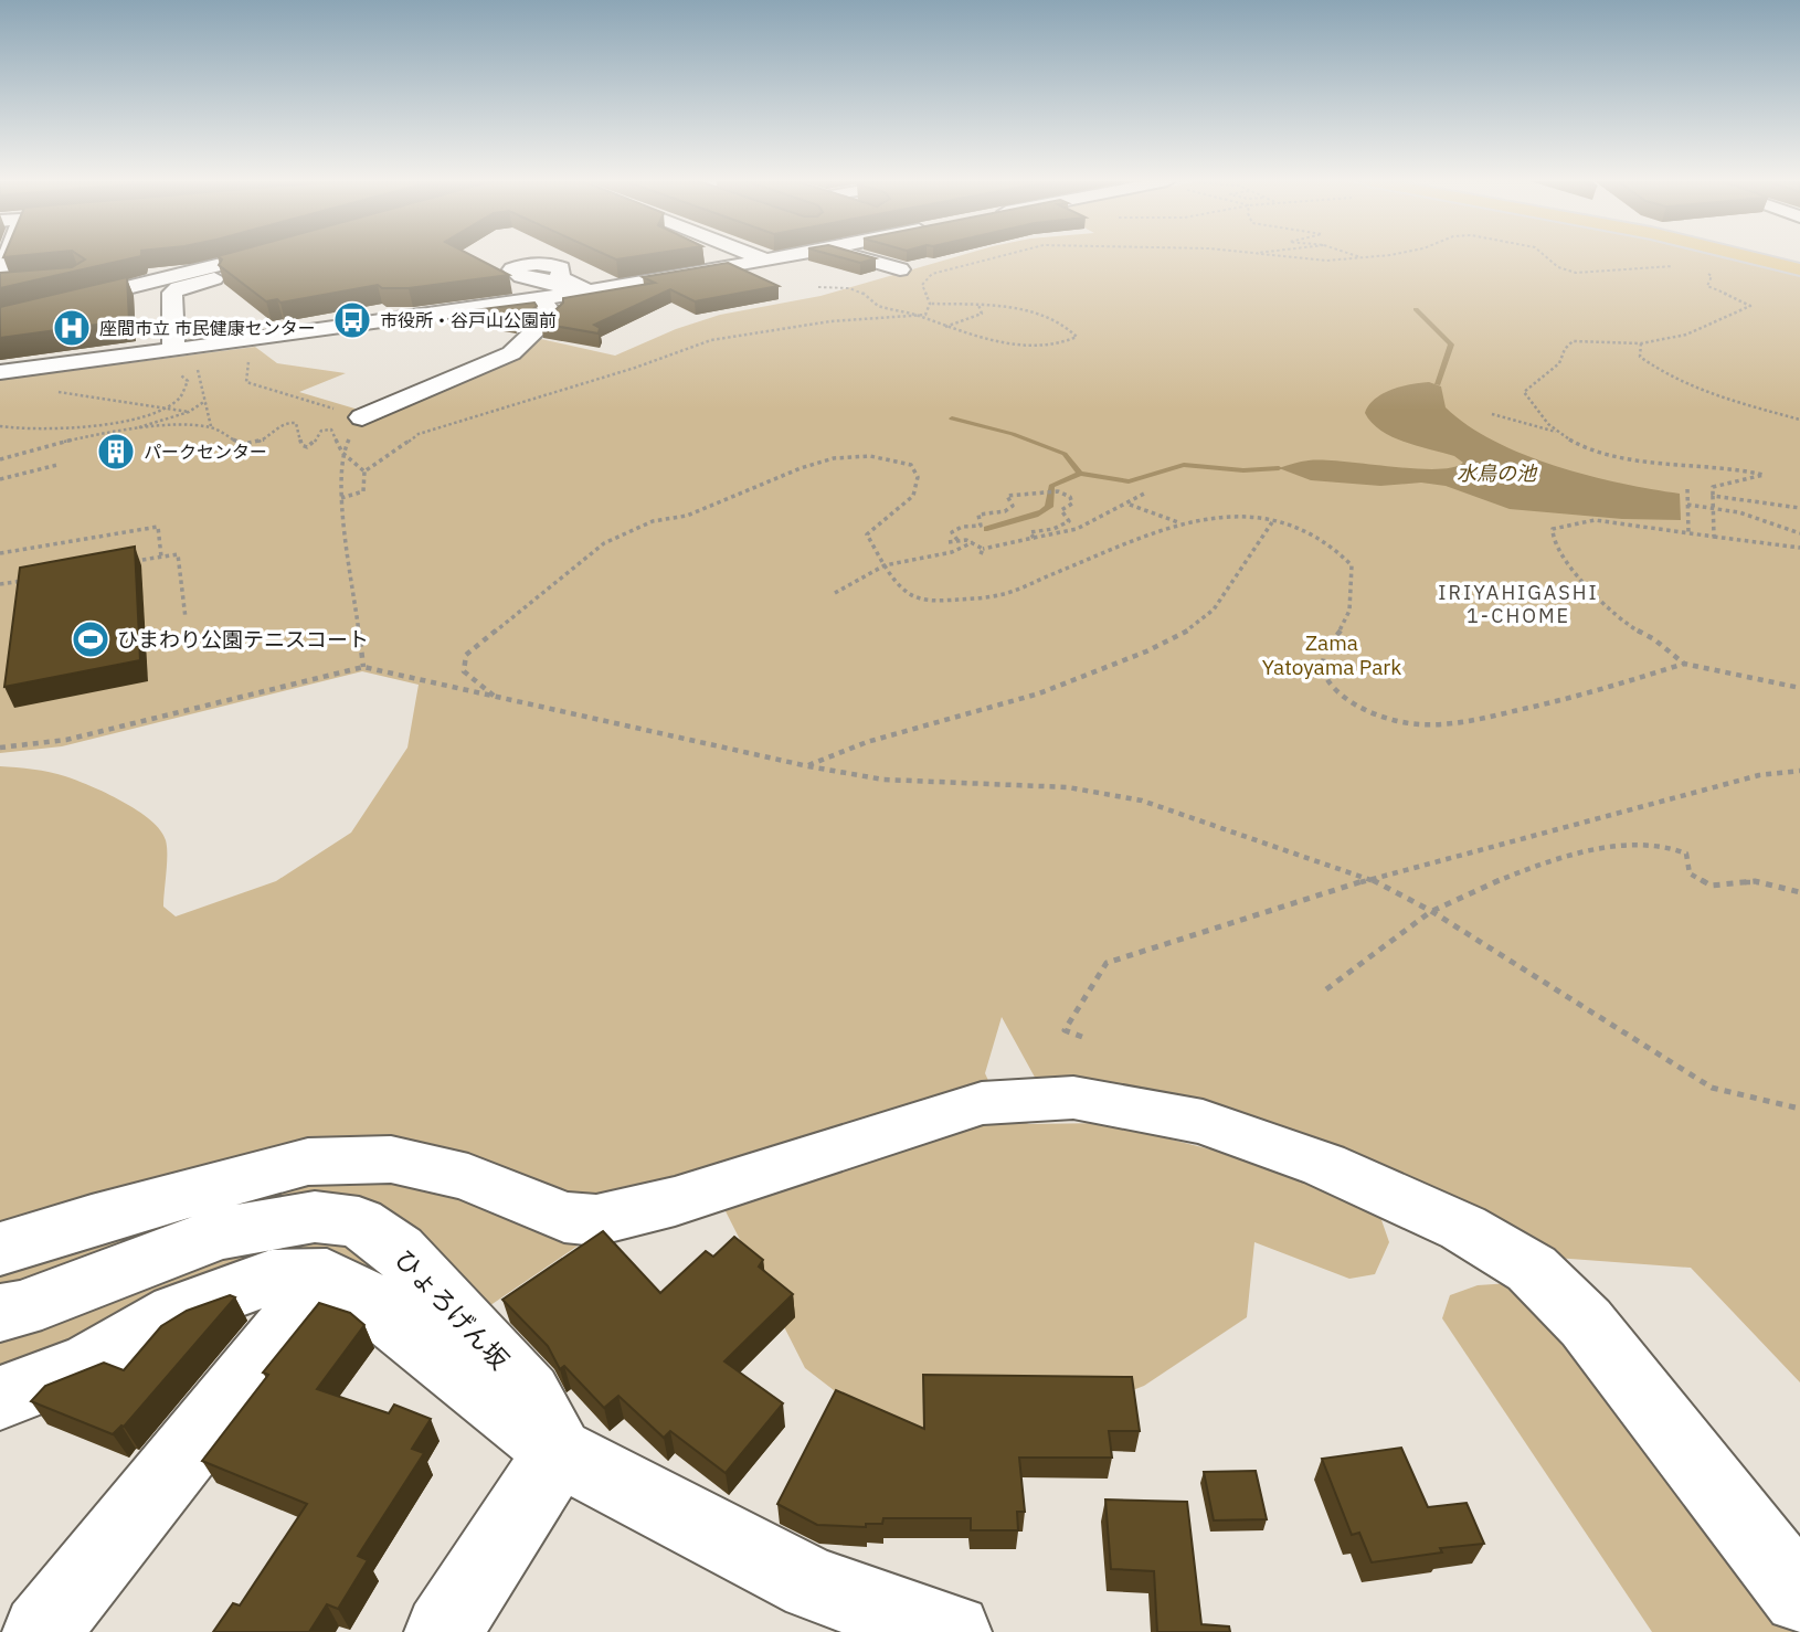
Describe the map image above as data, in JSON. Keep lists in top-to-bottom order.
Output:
{
  "streets": {
    "street": ["ひょろげん坂"]
  },
  "districts": ["IRIYAHIGASHI 1-CHOME"],
  "water": ["水鳥の池"],
  "parks": ["Zama Yatoyama Park"],
  "places": {
    "bus stop": ["市役所・谷戸山公園前"],
    "hospital": ["座間市立 市民健康センター"],
    "building": ["パークセンター"],
    "sports": ["ひまわり公園テニスコート"]
  }
}
